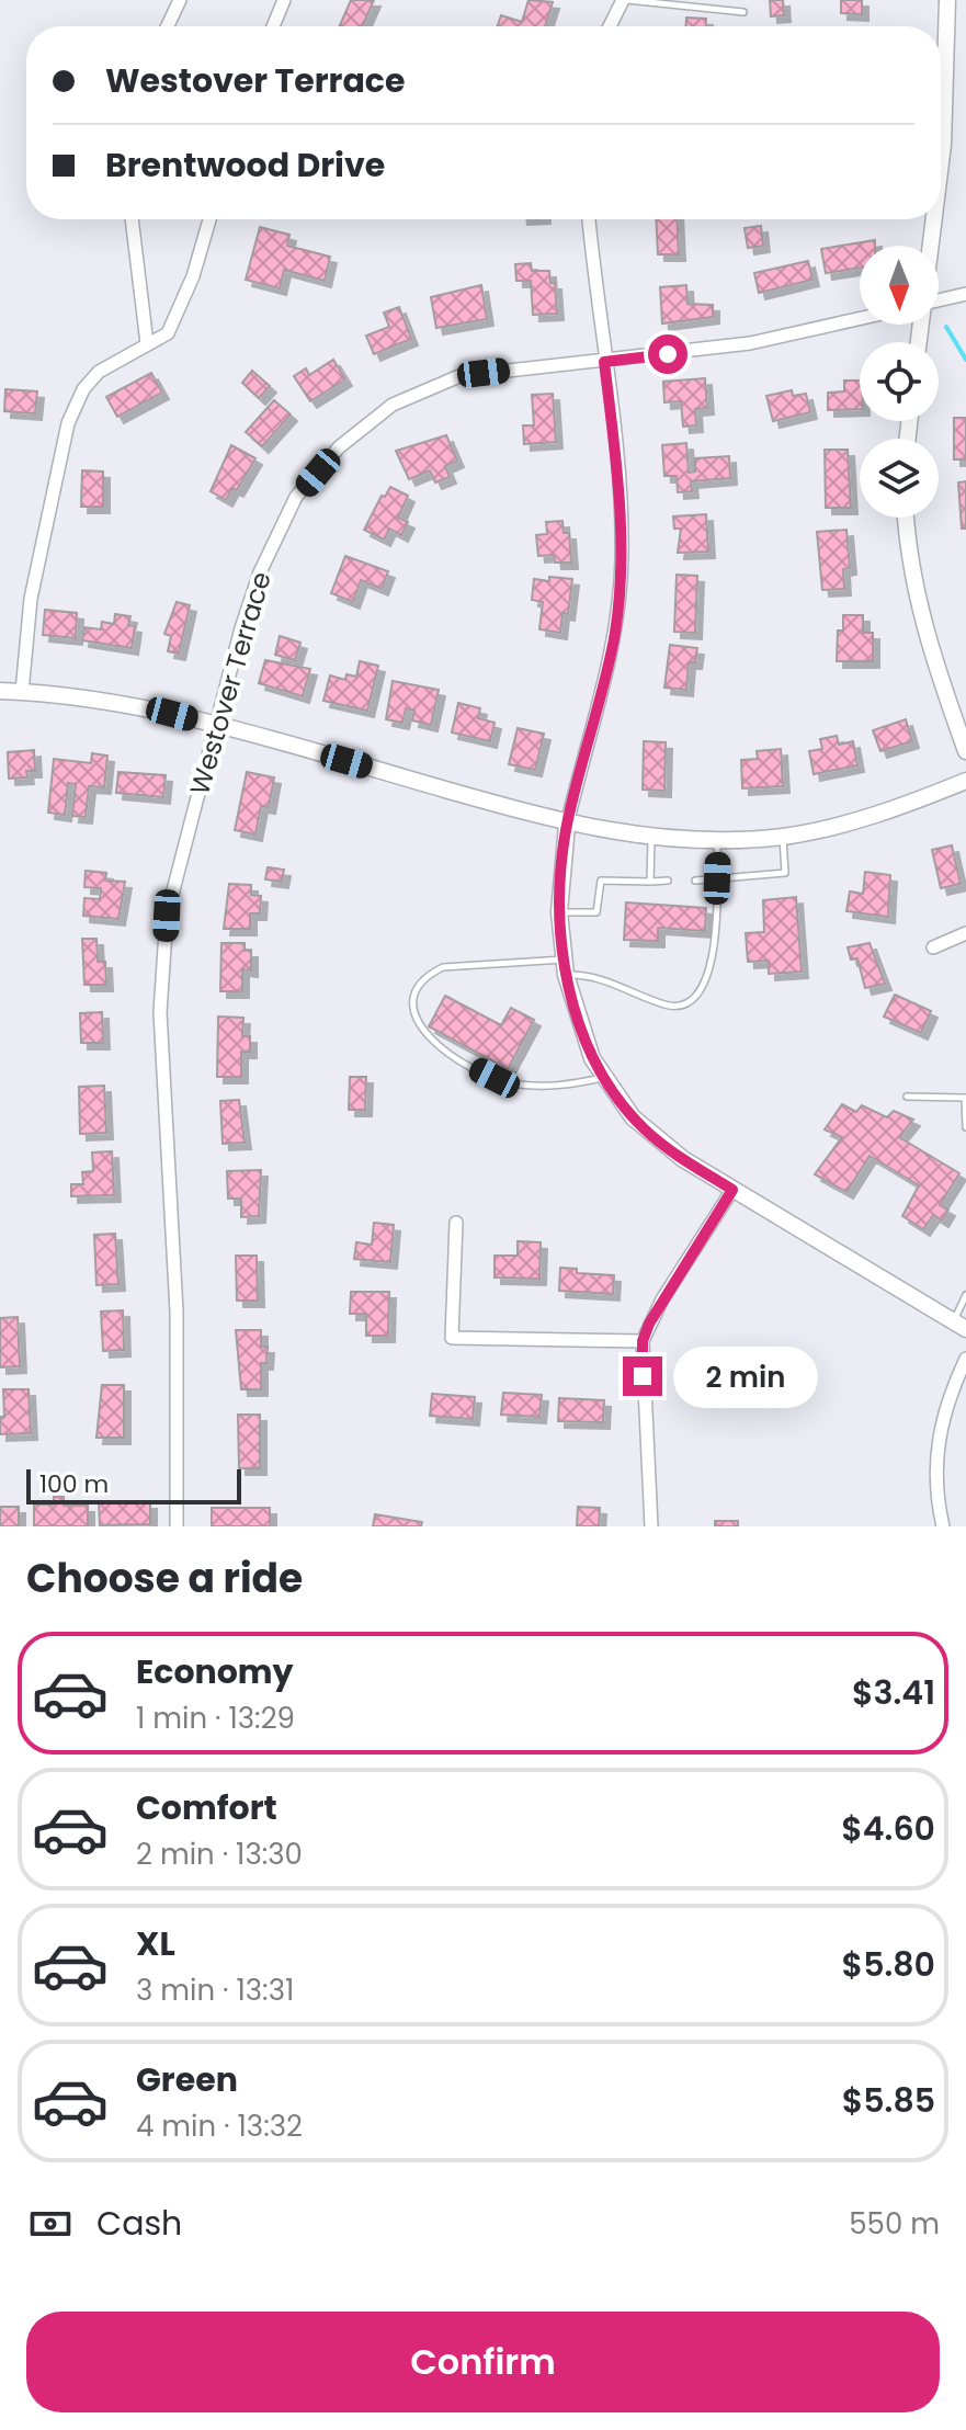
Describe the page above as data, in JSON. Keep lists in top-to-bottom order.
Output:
{
  "streets": {
    "street": ["Westover Terrace"]
  },
  "scale_bar": "100 m",
  "north": "bottom",
  "page": {
    "banner": ["Westover Terrace", "Brentwood Drive"],
    "bubble": "2 min",
    "scale": "100 m",
    "heading": "Choose a ride",
    "list": [
      {
        "name": "Economy",
        "note": "1 min · 13:29",
        "value": "$3.41"
      },
      {
        "name": "Comfort",
        "note": "2 min · 13:30",
        "value": "$4.60"
      },
      {
        "name": "XL",
        "note": "3 min · 13:31",
        "value": "$5.80"
      },
      {
        "name": "Green",
        "note": "4 min · 13:32",
        "value": "$5.85"
      }
    ],
    "pay": ["Cash", "550 m"],
    "buttons": "Confirm"
  }
}
